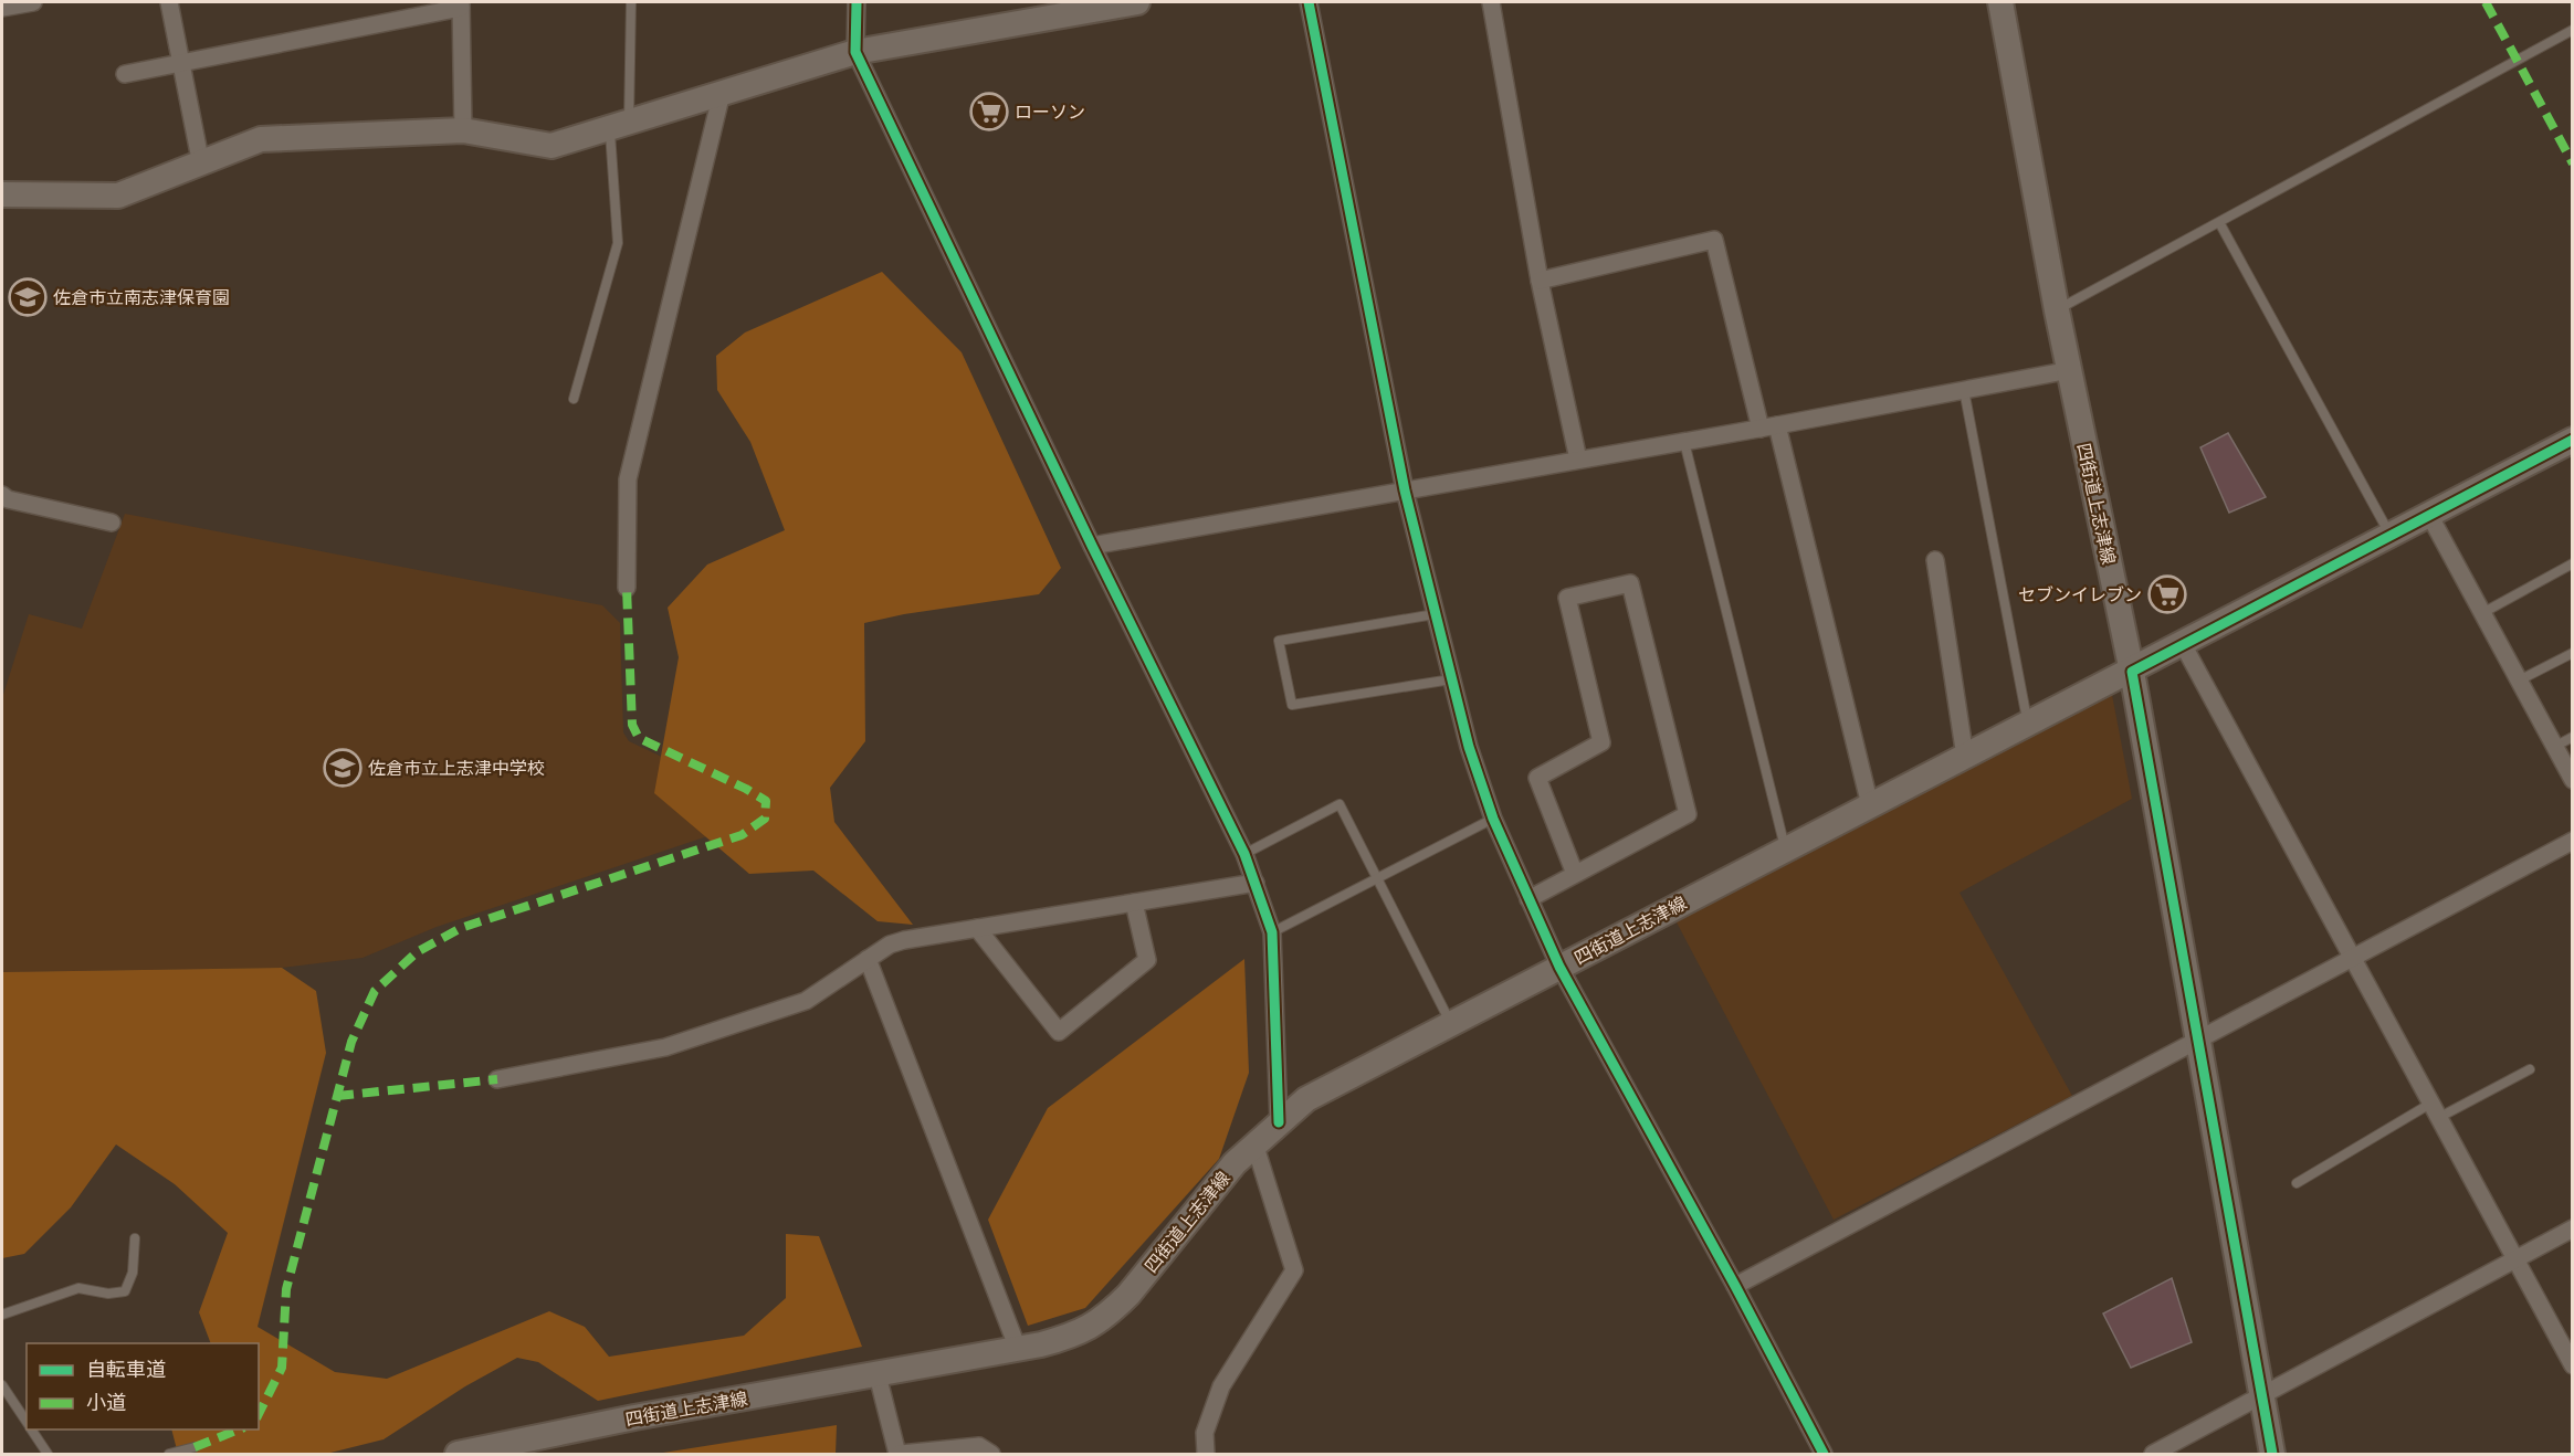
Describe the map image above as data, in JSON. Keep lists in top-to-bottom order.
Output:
{
  "streets": {
    "main road": ["四街道上志津線"]
  },
  "places": {
    "supermarket": ["ローソン", "セブンイレブン"],
    "school or university": ["佐倉市立南志津保育園", "佐倉市立上志津中学校"]
  },
  "legend": ["自転車道", "小道"]
}
